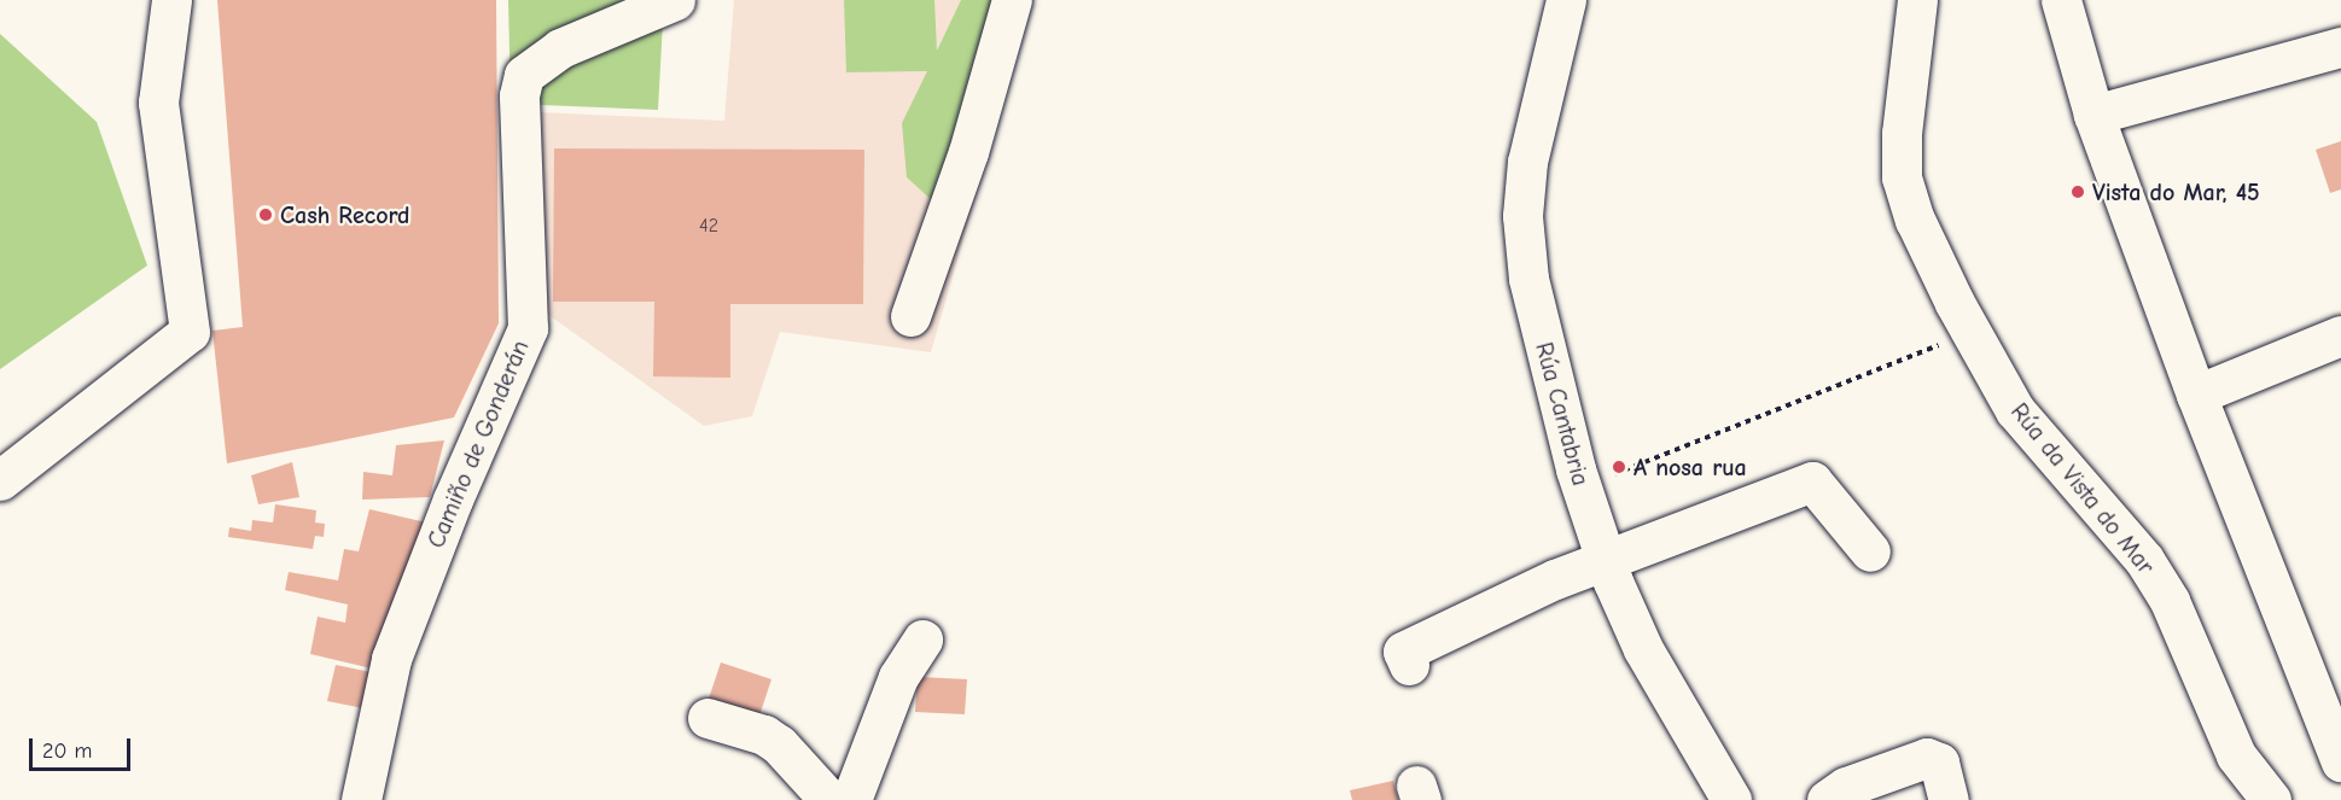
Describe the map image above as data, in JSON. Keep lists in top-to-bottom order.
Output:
{
  "streets": {
    "street": ["Rúa Cantabria", "Camiño de Gonderán", "Rúa da Vista do Mar"]
  },
  "places": ["Vista do Mar, 45", "Cash Record", "A nosa rua"],
  "house_numbers": ["42"],
  "scale_bar": "20 m"
}
